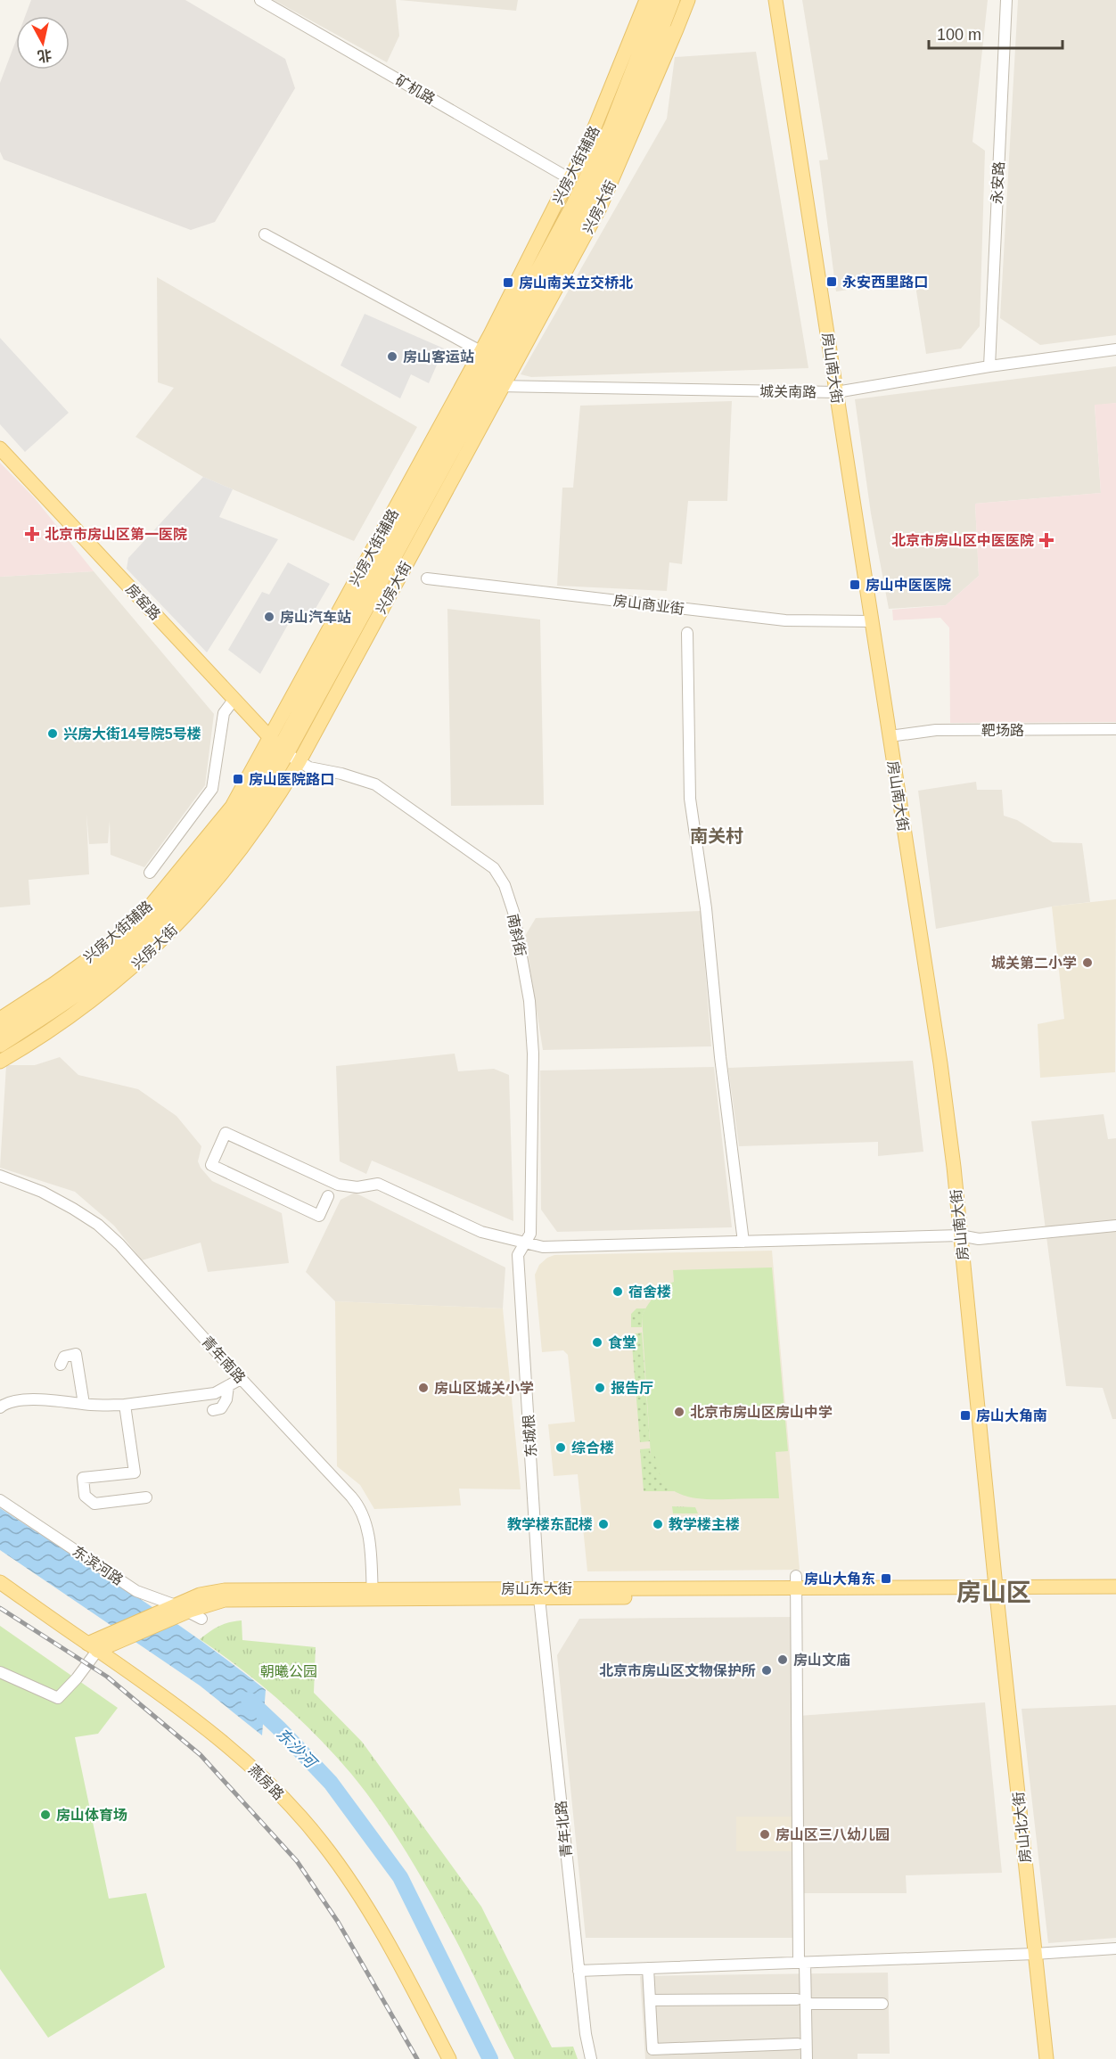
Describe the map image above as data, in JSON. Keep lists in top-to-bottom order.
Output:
{
  "streets": {
    "main road": [
      "兴房大街辅路",
      "兴房大街",
      "房山南大街",
      "房窑路",
      "房山东大街",
      "燕房路",
      "房山北大街"
    ],
    "street": [
      "矿机路",
      "永安路",
      "城关南路",
      "房山商业街",
      "靶场路",
      "南斜街",
      "青年南路",
      "东城根",
      "东滨河路",
      "青年北路"
    ]
  },
  "crossings": [
    ["矿机路", "兴房大街辅路"],
    ["兴房大街辅路", "兴房大街"],
    ["兴房大街辅路", "房窑路"],
    ["兴房大街辅路", "南斜街"],
    ["永安路", "城关南路"],
    ["兴房大街", "城关南路"],
    ["兴房大街", "房窑路"],
    ["兴房大街", "南斜街"],
    ["房山南大街", "城关南路"],
    ["房山南大街", "房山商业街"],
    ["房山南大街", "靶场路"],
    ["房山南大街", "房山东大街"],
    ["房山南大街", "房山北大街"],
    ["房窑路", "南斜街"],
    ["南斜街", "东城根"],
    ["青年南路", "房山东大街"],
    ["东城根", "房山东大街"],
    ["东城根", "青年北路"],
    ["东滨河路", "房山东大街"],
    ["房山东大街", "燕房路"],
    ["房山东大街", "房山北大街"],
    ["房山东大街", "青年北路"]
  ],
  "districts": ["南关村", "房山区"],
  "water": ["东沙河"],
  "parks": ["朝曦公园"],
  "places": {
    "transit": [
      "永安西里路口",
      "房山南关立交桥北",
      "房山中医医院",
      "房山医院路口",
      "房山大角南",
      "房山大角东"
    ],
    "other": [
      "房山客运站",
      "房山汽车站",
      "兴房大街14号院5号楼",
      "城关第二小学",
      "宿舍楼",
      "食堂",
      "房山区城关小学",
      "报告厅",
      "北京市房山区房山中学",
      "综合楼",
      "教学楼东配楼",
      "教学楼主楼",
      "房山文庙",
      "北京市房山区文物保护所",
      "房山体育场",
      "房山区三八幼儿园"
    ],
    "health": ["北京市房山区第一医院", "北京市房山区中医医院"]
  },
  "scale_bar": "100 m",
  "north": "bottom"
}
